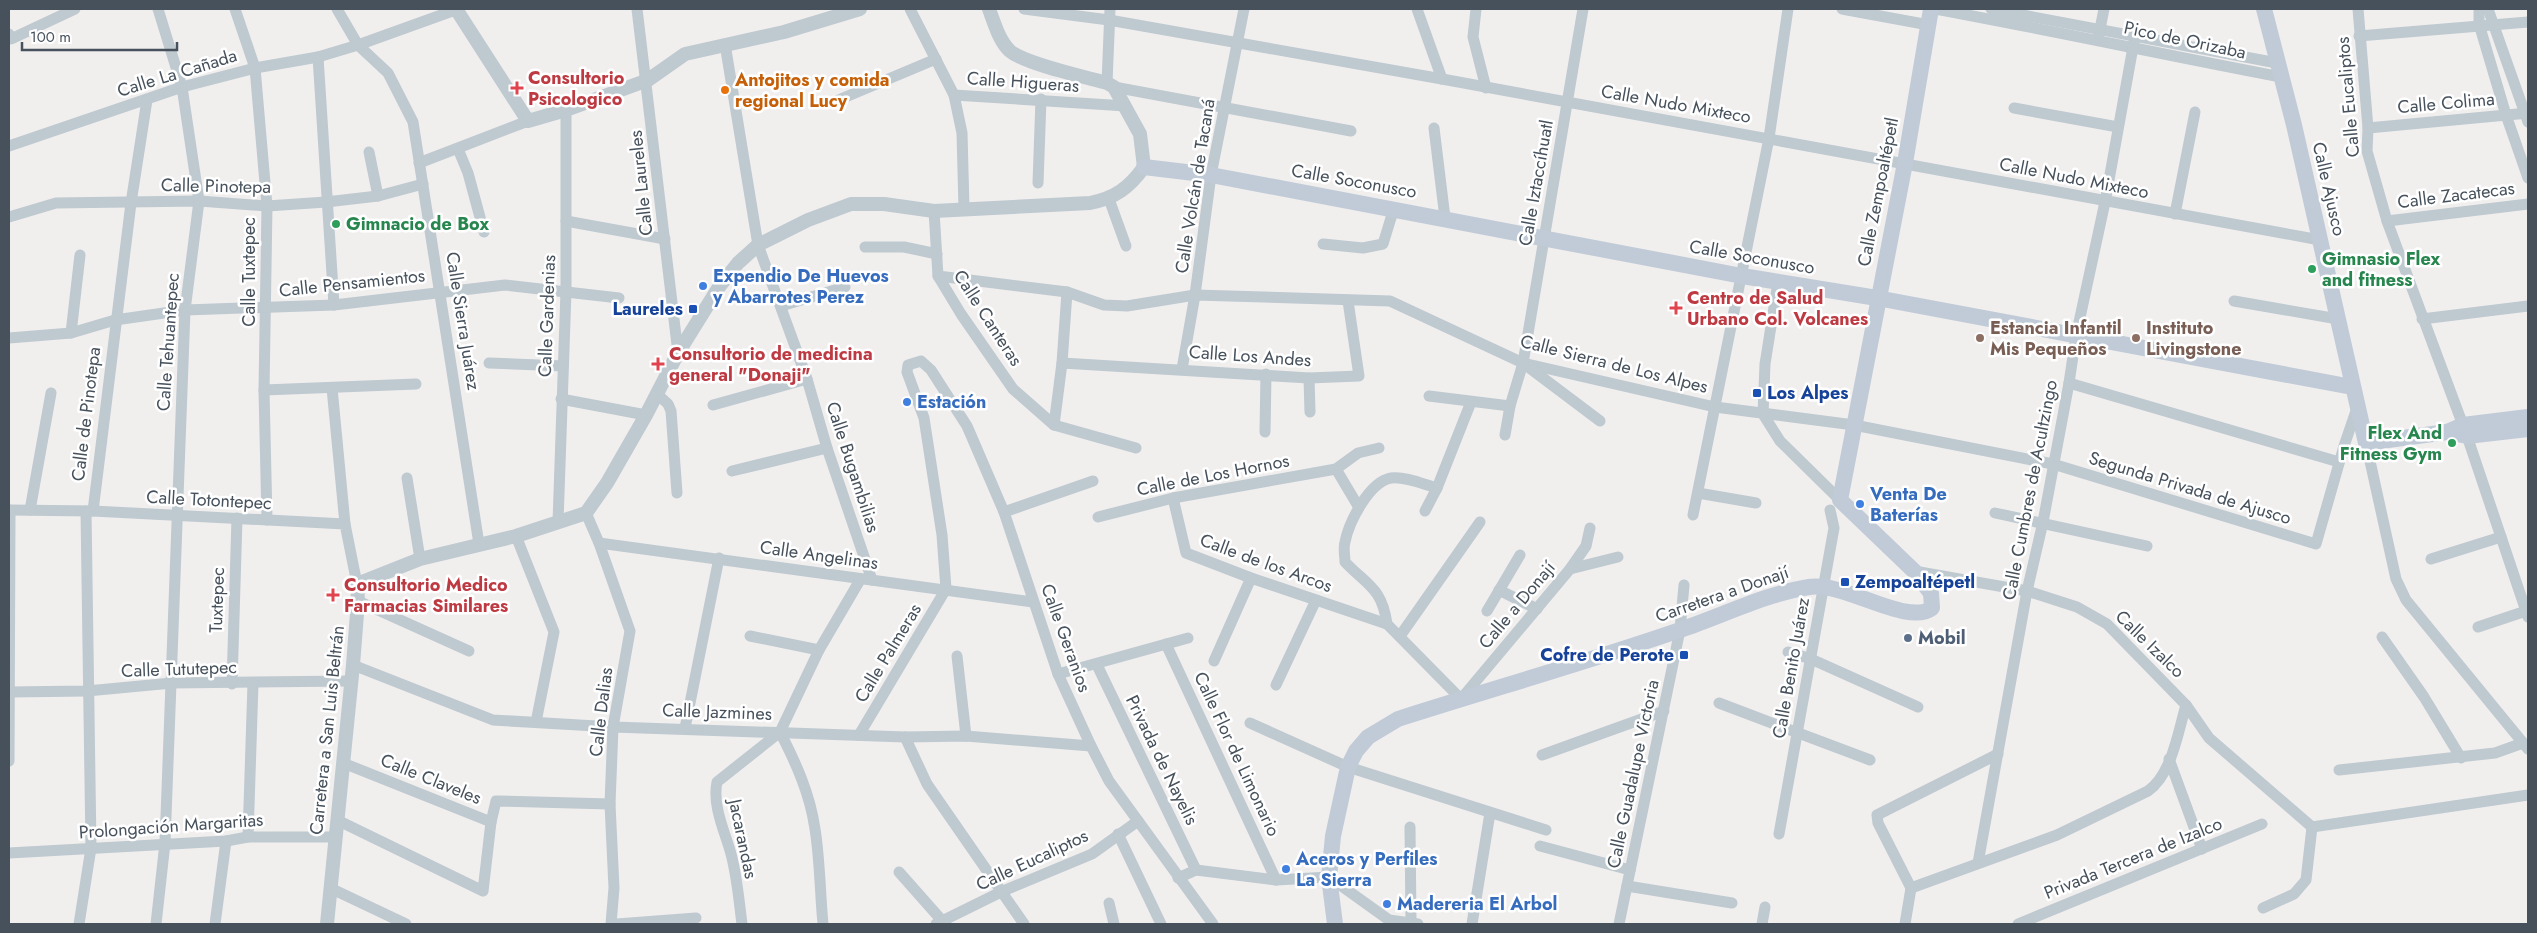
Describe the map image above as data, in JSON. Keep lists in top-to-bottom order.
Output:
{
  "streets": {
    "main road": [
      "Calle Soconusco",
      "Calle Ajusco",
      "Calle Zempoaltépetl",
      "Carretera a Donají"
    ],
    "street": [
      "Pico de Orizaba",
      "Calle La Cañada",
      "Calle Higueras",
      "Calle Eucaliptos",
      "Calle Colima",
      "Calle Nudo Mixteco",
      "Calle Laureles",
      "Calle Iztaccíhuatl",
      "Calle Pinotepa",
      "Calle Volcán de Tacaná",
      "Calle Zacatecas",
      "Calle Tuxtepec",
      "Calle Pensamientos",
      "Calle Gardenias",
      "Calle Canteras",
      "Calle Sierra Juárez",
      "Calle Tehuantepec",
      "Calle Los Andes",
      "Calle Sierra de Los Alpes",
      "Calle de Pinotepa",
      "Calle Bugambilias",
      "Calle de Los Hornos",
      "Segunda Privada de Ajusco",
      "Calle Cumbres de Acultzingo",
      "Calle Totontepec",
      "Calle Angelinas",
      "Calle de los Arcos",
      "Tuxtepec",
      "Calle a Donají",
      "Calle Geranios",
      "Calle Izalco",
      "Calle Palmeras",
      "Calle Benito Juárez",
      "Calle Tututepec",
      "Calle Dalias",
      "Calle Jazmines",
      "Carretera a San Luis Beltrán",
      "Calle Flor de Limonario",
      "Privada de Nayelis",
      "Calle Guadalupe Victoria",
      "Calle Claveles",
      "Prolongación Margaritas",
      "Jacarandas",
      "Privada Tercera de Izalco"
    ]
  },
  "crossings": [
    ["Pico de Orizaba", "Calle Ajusco"],
    ["Pico de Orizaba", "Calle Zempoaltépetl"],
    ["Pico de Orizaba", "Calle Cumbres de Acultzingo"],
    ["Calle La Cañada", "Calle Tuxtepec"],
    ["Calle La Cañada", "Calle Sierra Juárez"],
    ["Calle La Cañada", "Calle Tehuantepec"],
    ["Calle La Cañada", "Calle de Pinotepa"],
    ["Calle Eucaliptos", "Calle Colima"],
    ["Calle Eucaliptos", "Calle Zacatecas"],
    ["Calle Eucaliptos", "Calle Geranios"],
    ["Calle Nudo Mixteco", "Calle Iztaccíhuatl"],
    ["Calle Nudo Mixteco", "Calle Volcán de Tacaná"],
    ["Calle Nudo Mixteco", "Calle Ajusco"],
    ["Calle Nudo Mixteco", "Calle Zempoaltépetl"],
    ["Calle Nudo Mixteco", "Calle Cumbres de Acultzingo"],
    ["Calle Soconusco", "Calle Iztaccíhuatl"],
    ["Calle Soconusco", "Calle Volcán de Tacaná"],
    ["Calle Soconusco", "Calle Ajusco"],
    ["Calle Soconusco", "Calle Zempoaltépetl"],
    ["Calle Soconusco", "Calle Cumbres de Acultzingo"],
    ["Calle Iztaccíhuatl", "Calle Sierra de Los Alpes"],
    ["Calle Pinotepa", "Calle Tuxtepec"],
    ["Calle Pinotepa", "Calle Sierra Juárez"],
    ["Calle Pinotepa", "Calle Tehuantepec"],
    ["Calle Pinotepa", "Calle de Pinotepa"],
    ["Calle Volcán de Tacaná", "Calle Los Andes"],
    ["Calle Volcán de Tacaná", "Calle Sierra de Los Alpes"],
    ["Calle Zempoaltépetl", "Calle Sierra de Los Alpes"],
    ["Calle Zempoaltépetl", "Carretera a Donají"],
    ["Calle Zempoaltépetl", "Calle Benito Juárez"],
    ["Calle Tuxtepec", "Calle Pensamientos"],
    ["Calle Tuxtepec", "Calle Totontepec"],
    ["Calle Pensamientos", "Calle Gardenias"],
    ["Calle Pensamientos", "Calle Sierra Juárez"],
    ["Calle Pensamientos", "Calle Tehuantepec"],
    ["Calle Pensamientos", "Calle de Pinotepa"],
    ["Calle Canteras", "Calle Sierra de Los Alpes"],
    ["Calle Tehuantepec", "Calle Totontepec"],
    ["Calle Tehuantepec", "Calle Tututepec"],
    ["Calle Tehuantepec", "Prolongación Margaritas"],
    ["Calle Los Andes", "Calle Sierra de Los Alpes"],
    ["Calle Sierra de Los Alpes", "Segunda Privada de Ajusco"],
    ["Calle Sierra de Los Alpes", "Calle Cumbres de Acultzingo"],
    ["Calle Sierra de Los Alpes", "Carretera a Donají"],
    ["Calle de Pinotepa", "Calle Totontepec"],
    ["Calle de Pinotepa", "Calle Tututepec"],
    ["Calle de Pinotepa", "Prolongación Margaritas"],
    ["Calle Bugambilias", "Calle Angelinas"],
    ["Calle de Los Hornos", "Calle de los Arcos"],
    ["Segunda Privada de Ajusco", "Calle Cumbres de Acultzingo"],
    ["Calle Cumbres de Acultzingo", "Calle Izalco"],
    ["Calle Totontepec", "Tuxtepec"],
    ["Calle Angelinas", "Calle Geranios"],
    ["Calle Angelinas", "Calle Palmeras"],
    ["Calle Angelinas", "Calle Dalias"],
    ["Calle de los Arcos", "Carretera a Donají"],
    ["Calle de los Arcos", "Calle a Donají"],
    ["Carretera a Donají", "Calle a Donají"],
    ["Carretera a Donají", "Calle Izalco"],
    ["Carretera a Donají", "Calle Benito Juárez"],
    ["Carretera a Donají", "Calle Guadalupe Victoria"],
    ["Tuxtepec", "Calle Tututepec"],
    ["Calle Geranios", "Calle Palmeras"],
    ["Calle Geranios", "Calle Jazmines"],
    ["Calle Palmeras", "Calle Jazmines"],
    ["Calle Tututepec", "Carretera a San Luis Beltrán"],
    ["Calle Dalias", "Calle Jazmines"],
    ["Calle Dalias", "Calle Claveles"],
    ["Calle Jazmines", "Carretera a San Luis Beltrán"],
    ["Calle Jazmines", "Jacarandas"],
    ["Carretera a San Luis Beltrán", "Calle Claveles"],
    ["Carretera a San Luis Beltrán", "Prolongación Margaritas"]
  ],
  "places": {
    "health": [
      "Consultorio Psicologico",
      "Centro de Salud Urbano Col. Volcanes",
      "Consultorio de medicina general \"Donaji\"",
      "Consultorio Medico Farmacias Similares"
    ],
    "other": [
      "Antojitos y comida regional Lucy",
      "Gimnacio de Box",
      "Gimnasio Flex and fitness",
      "Expendio De Huevos y Abarrotes Perez",
      "Estancia Infantil Mis Pequeños",
      "Instituto Livingstone",
      "Estación",
      "Flex And Fitness Gym",
      "Venta De Baterías",
      "Mobil",
      "Aceros y Perfiles La Sierra",
      "Madereria El Arbol"
    ],
    "transit": [
      "Laureles",
      "Los Alpes",
      "Zempoaltépetl",
      "Cofre de Perote"
    ]
  },
  "scale_bar": "100 m"
}
